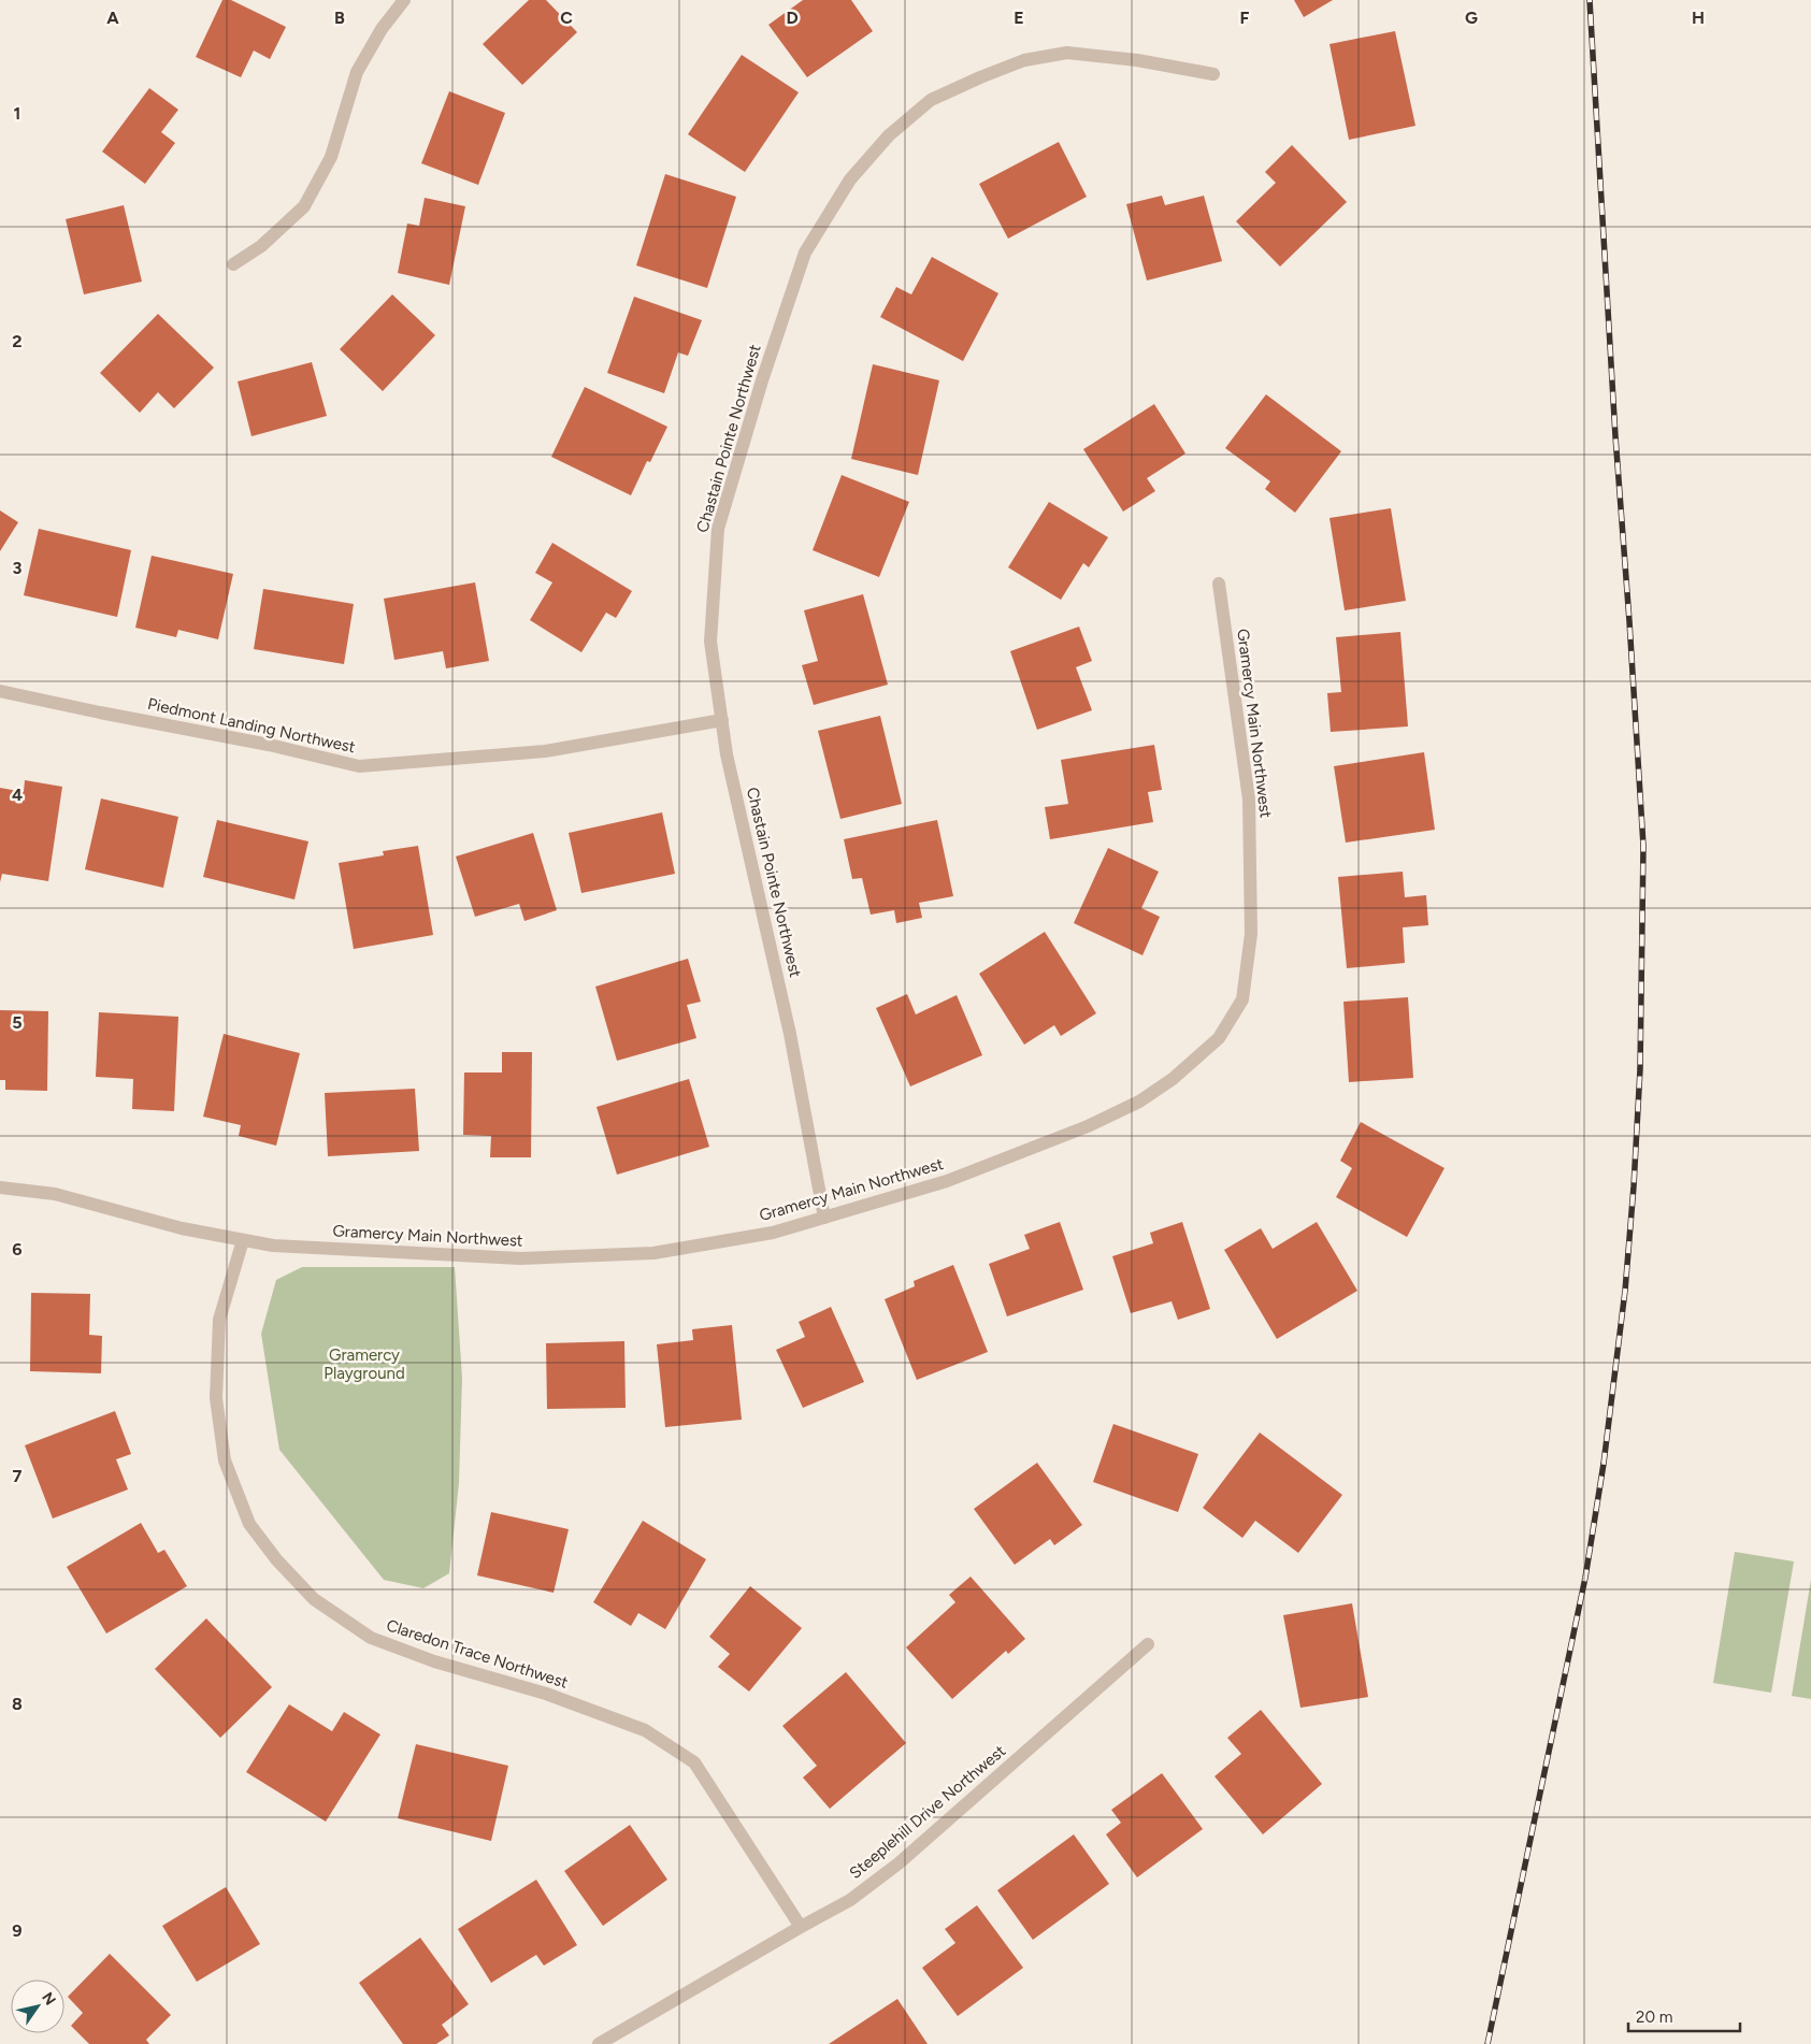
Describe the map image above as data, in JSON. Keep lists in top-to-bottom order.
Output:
{
  "streets": {
    "street": [
      "Chastain Pointe Northwest",
      "Gramercy Main Northwest",
      "Piedmont Landing Northwest",
      "Claredon Trace Northwest",
      "Steeplehill Drive Northwest"
    ]
  },
  "crossings": [
    ["Chastain Pointe Northwest", "Gramercy Main Northwest"],
    ["Chastain Pointe Northwest", "Piedmont Landing Northwest"],
    ["Gramercy Main Northwest", "Claredon Trace Northwest"],
    ["Claredon Trace Northwest", "Steeplehill Drive Northwest"]
  ],
  "parks": ["Gramercy Playground"],
  "scale_bar": "20 m",
  "north": "top right",
  "grid": {
    "columns": [
      "A",
      "B",
      "C",
      "D",
      "E",
      "F",
      "G",
      "H"
    ],
    "rows": [
      "1",
      "2",
      "3",
      "4",
      "5",
      "6",
      "7",
      "8",
      "9"
    ]
  }
}
